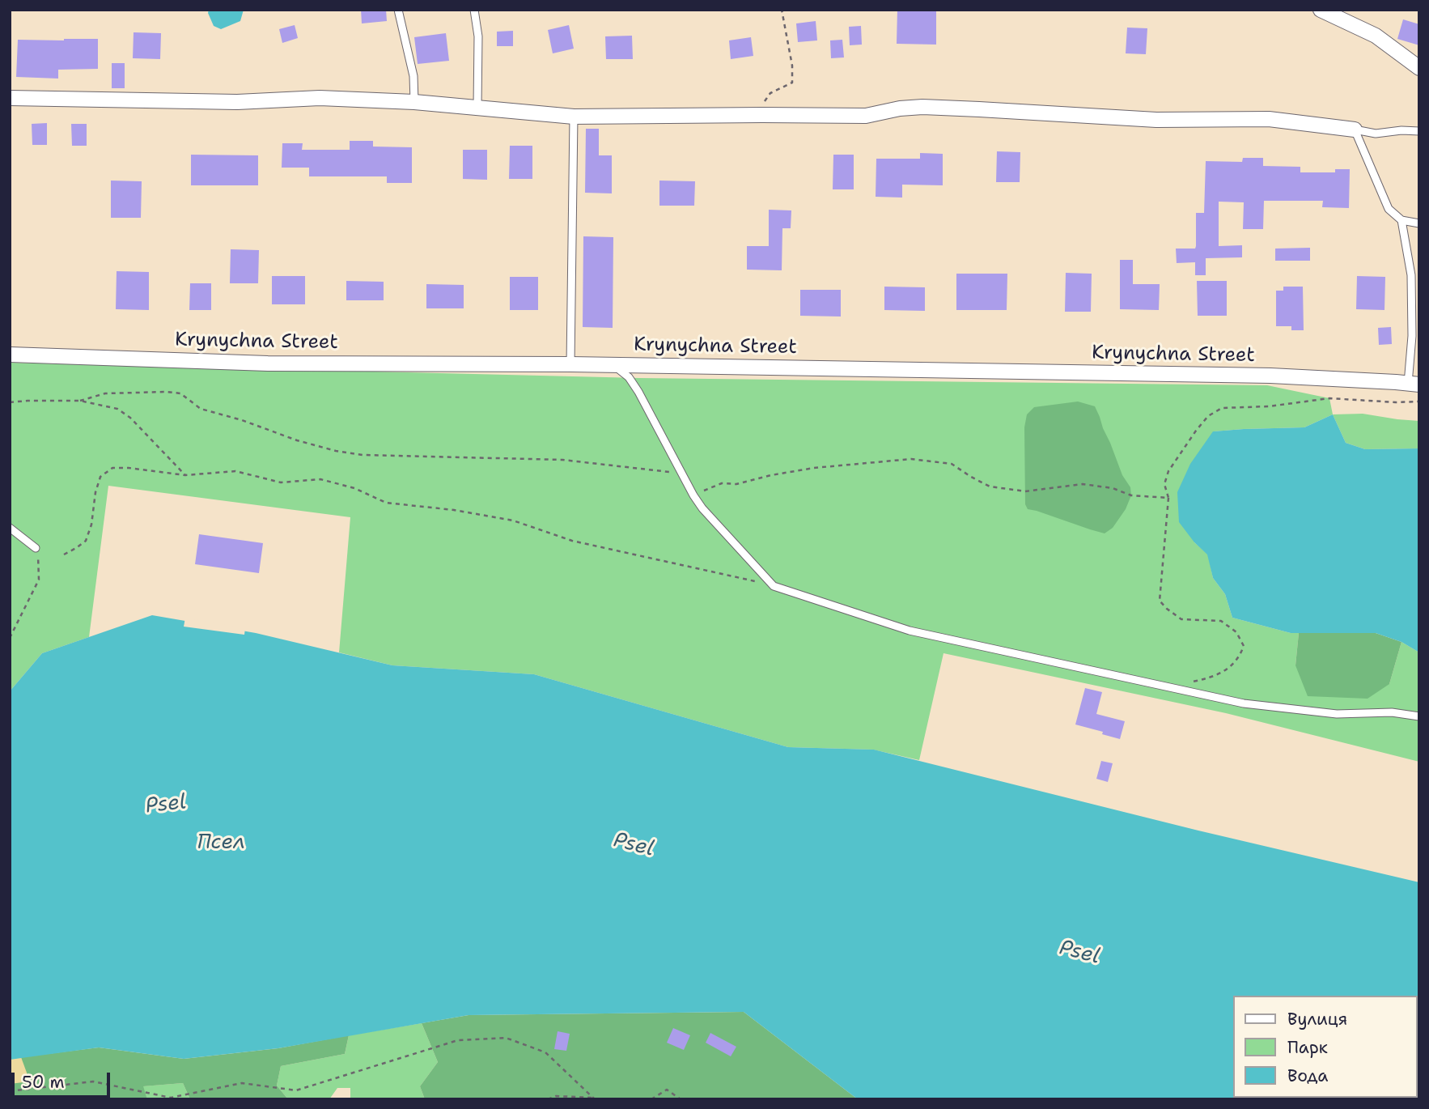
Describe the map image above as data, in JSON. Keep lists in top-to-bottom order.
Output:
{
  "streets": {
    "street": ["Krynychna Street"]
  },
  "water": ["Psel", "Псел"],
  "legend": ["Вулиця", "Парк", "Вода"],
  "scale_bar": "50 m"
}
